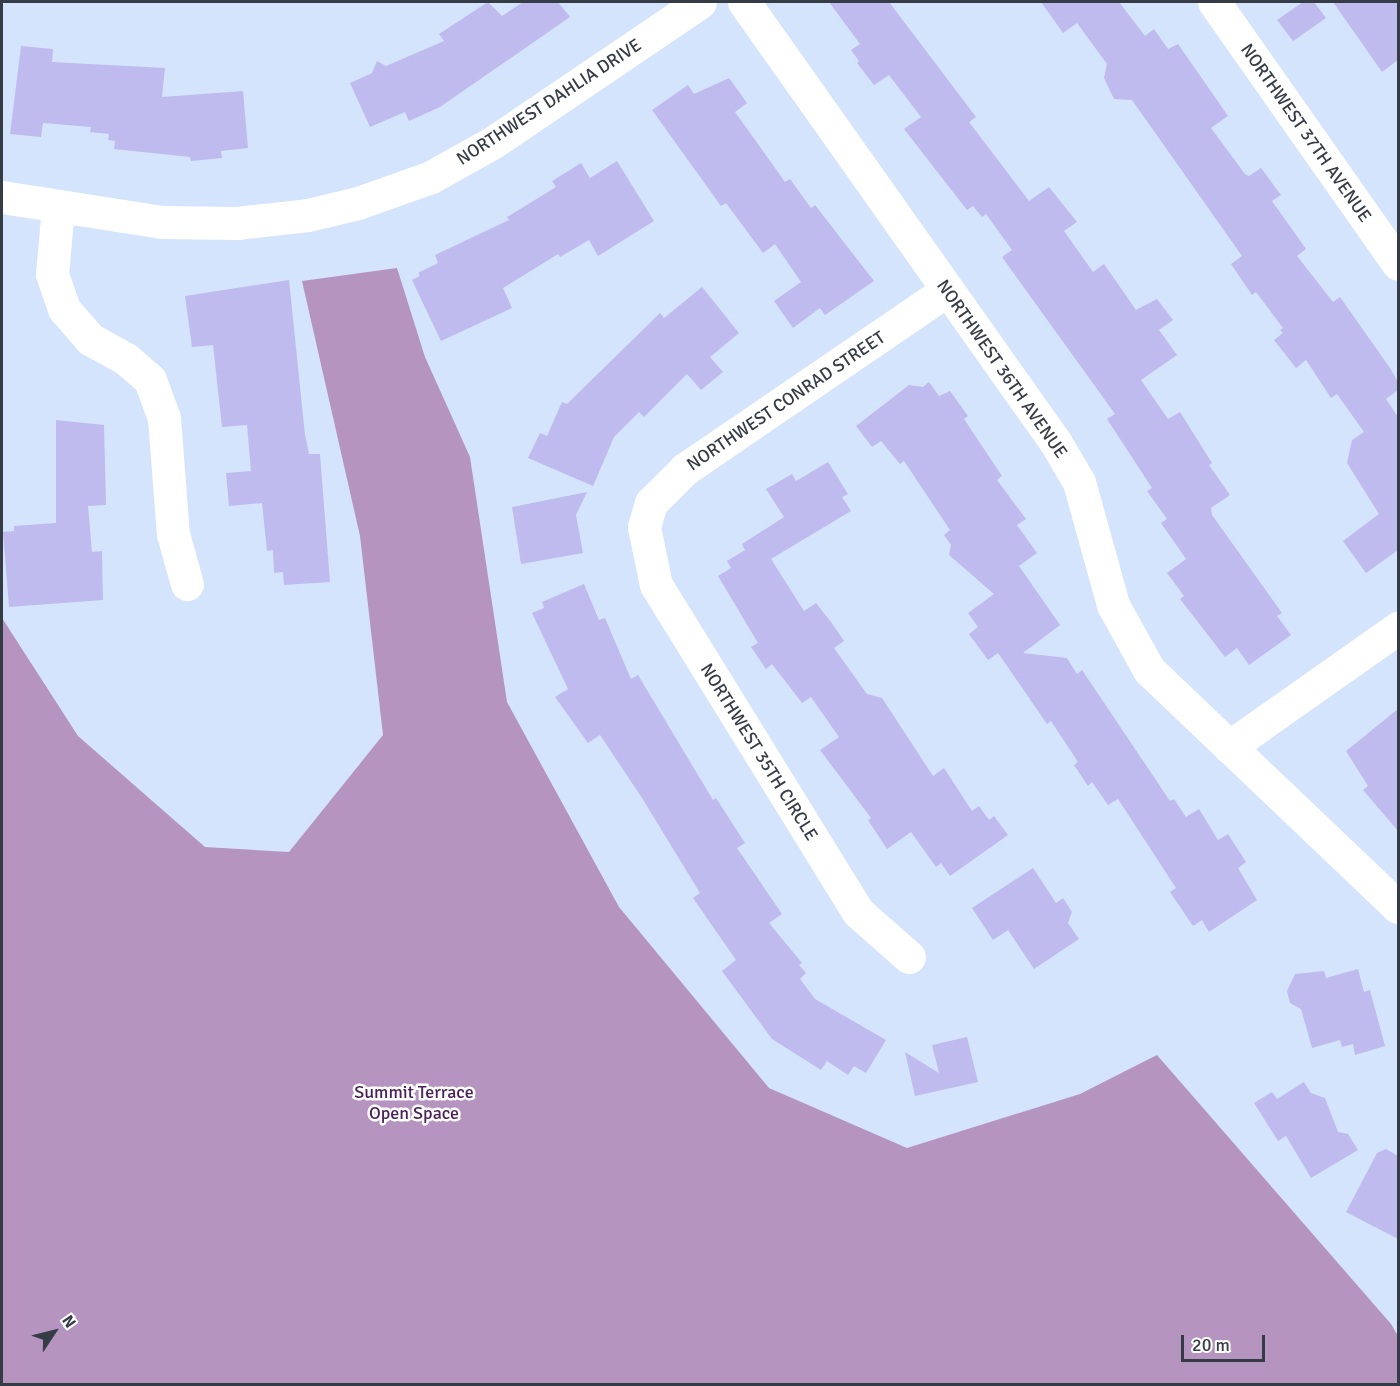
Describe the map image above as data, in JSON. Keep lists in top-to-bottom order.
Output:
{
  "streets": {
    "street": [
      "NORTHWEST DAHLIA DRIVE",
      "NORTHWEST 37TH AVENUE",
      "NORTHWEST 36TH AVENUE",
      "NORTHWEST CONRAD STREET",
      "NORTHWEST 35TH CIRCLE"
    ]
  },
  "crossings": [
    ["NORTHWEST 36TH AVENUE", "NORTHWEST CONRAD STREET"],
    ["NORTHWEST CONRAD STREET", "NORTHWEST 35TH CIRCLE"]
  ],
  "parks": ["Summit Terrace Open Space"],
  "scale_bar": "20 m",
  "north": "top right"
}
